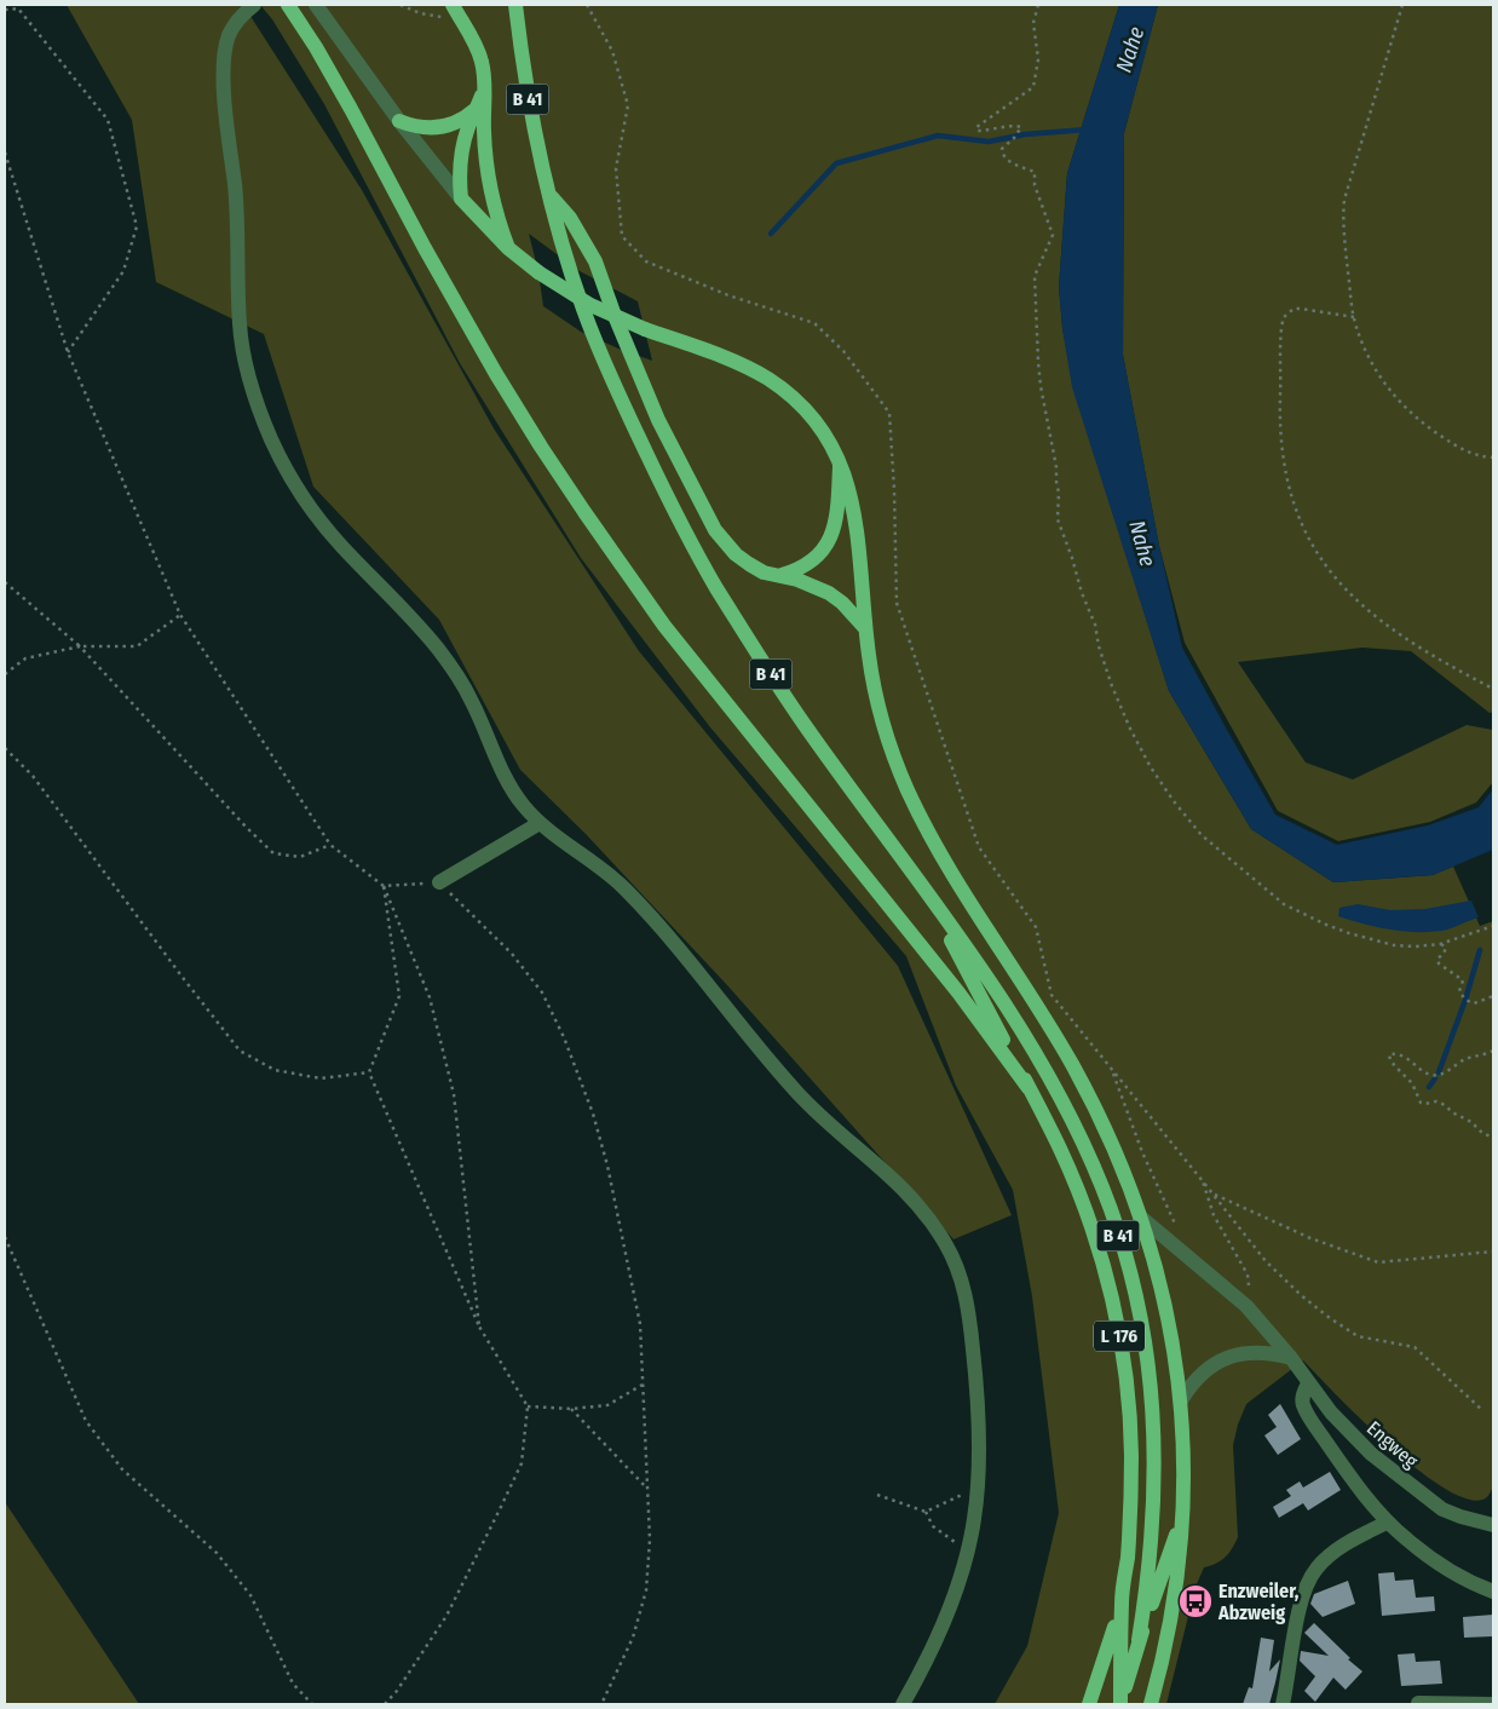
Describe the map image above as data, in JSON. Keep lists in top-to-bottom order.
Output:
{
  "streets": {
    "main road": ["B 41", "L 176"],
    "street": ["Engweg"]
  },
  "crossings": [
    ["B 41", "L 176"],
    ["L 176", "Engweg"]
  ],
  "water": ["Nahe"],
  "places": {
    "bus stop": ["Enzweiler, Abzweig"]
  }
}
